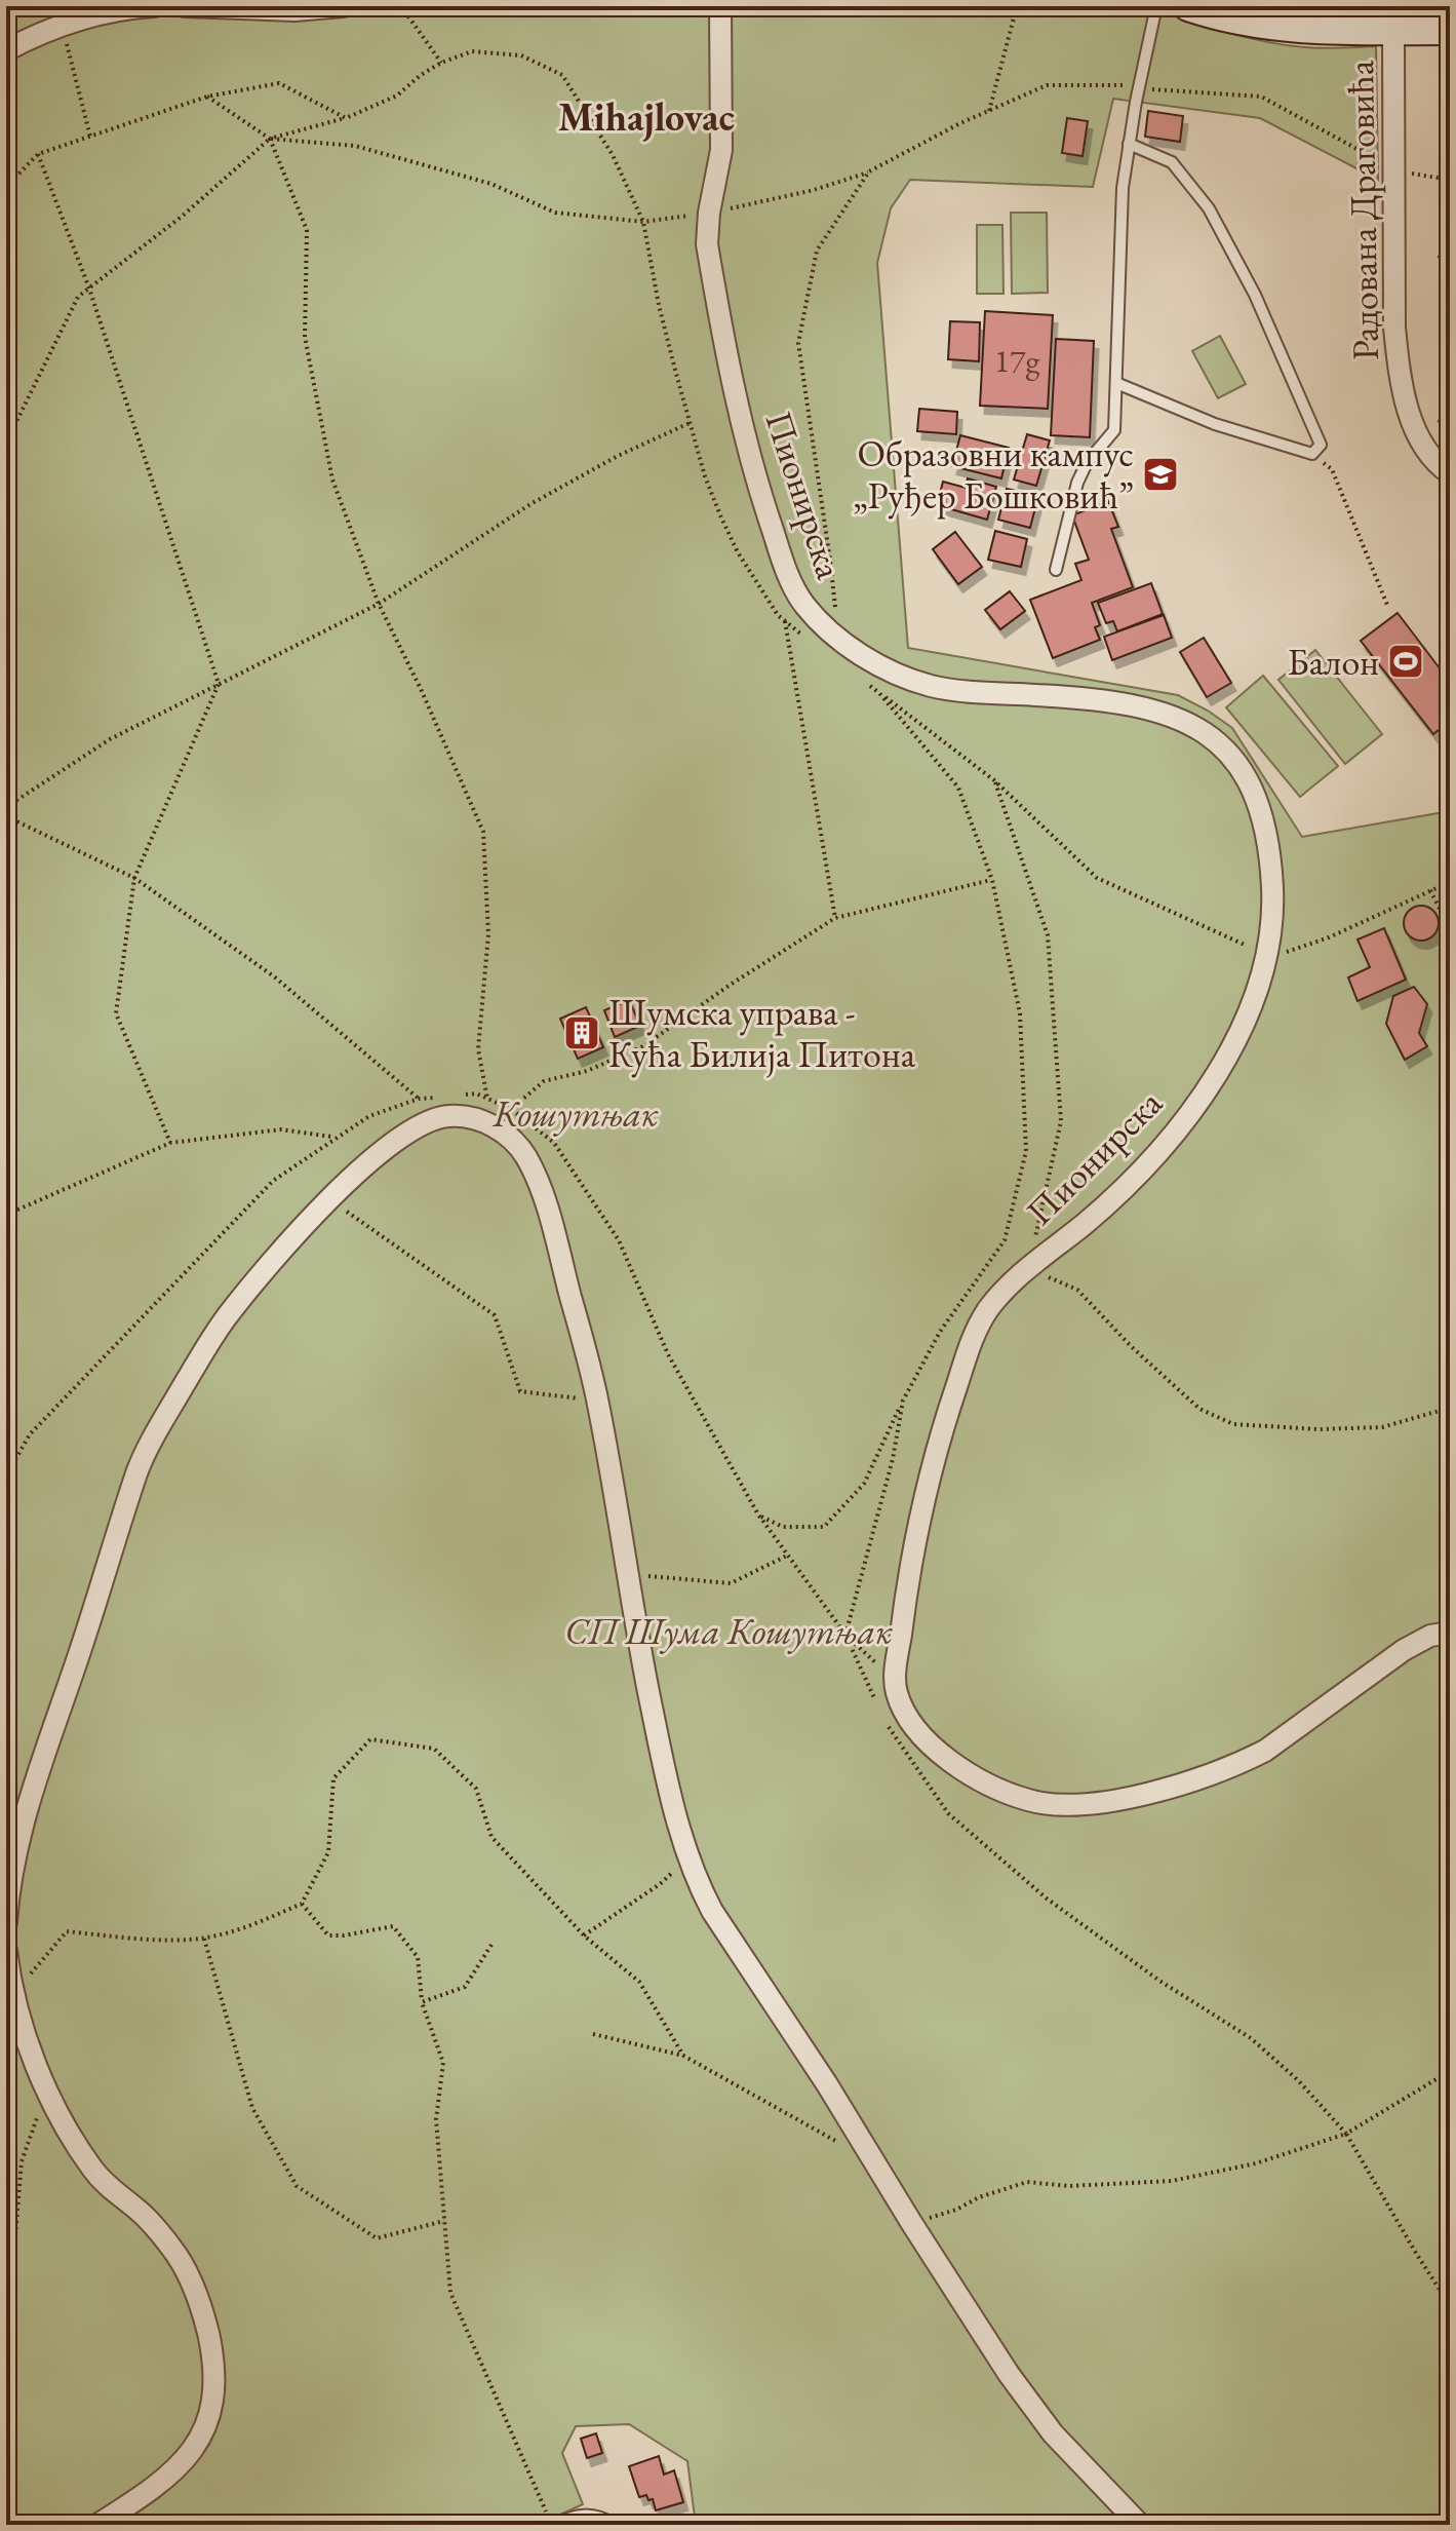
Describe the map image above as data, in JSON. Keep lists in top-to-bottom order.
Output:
{
  "streets": {
    "street": ["Радована Драговића", "Пионирска"]
  },
  "districts": ["Mihajlovac"],
  "parks": ["Кошутњак", "СП Шума Кошутњак"],
  "places": {
    "school or university": ["Образовни кампус „Руђер Бошковић”"],
    "sports": ["Балон"],
    "building": ["Шумска управа - Кућа Билија Питона"]
  },
  "house_numbers": ["17g"]
}
